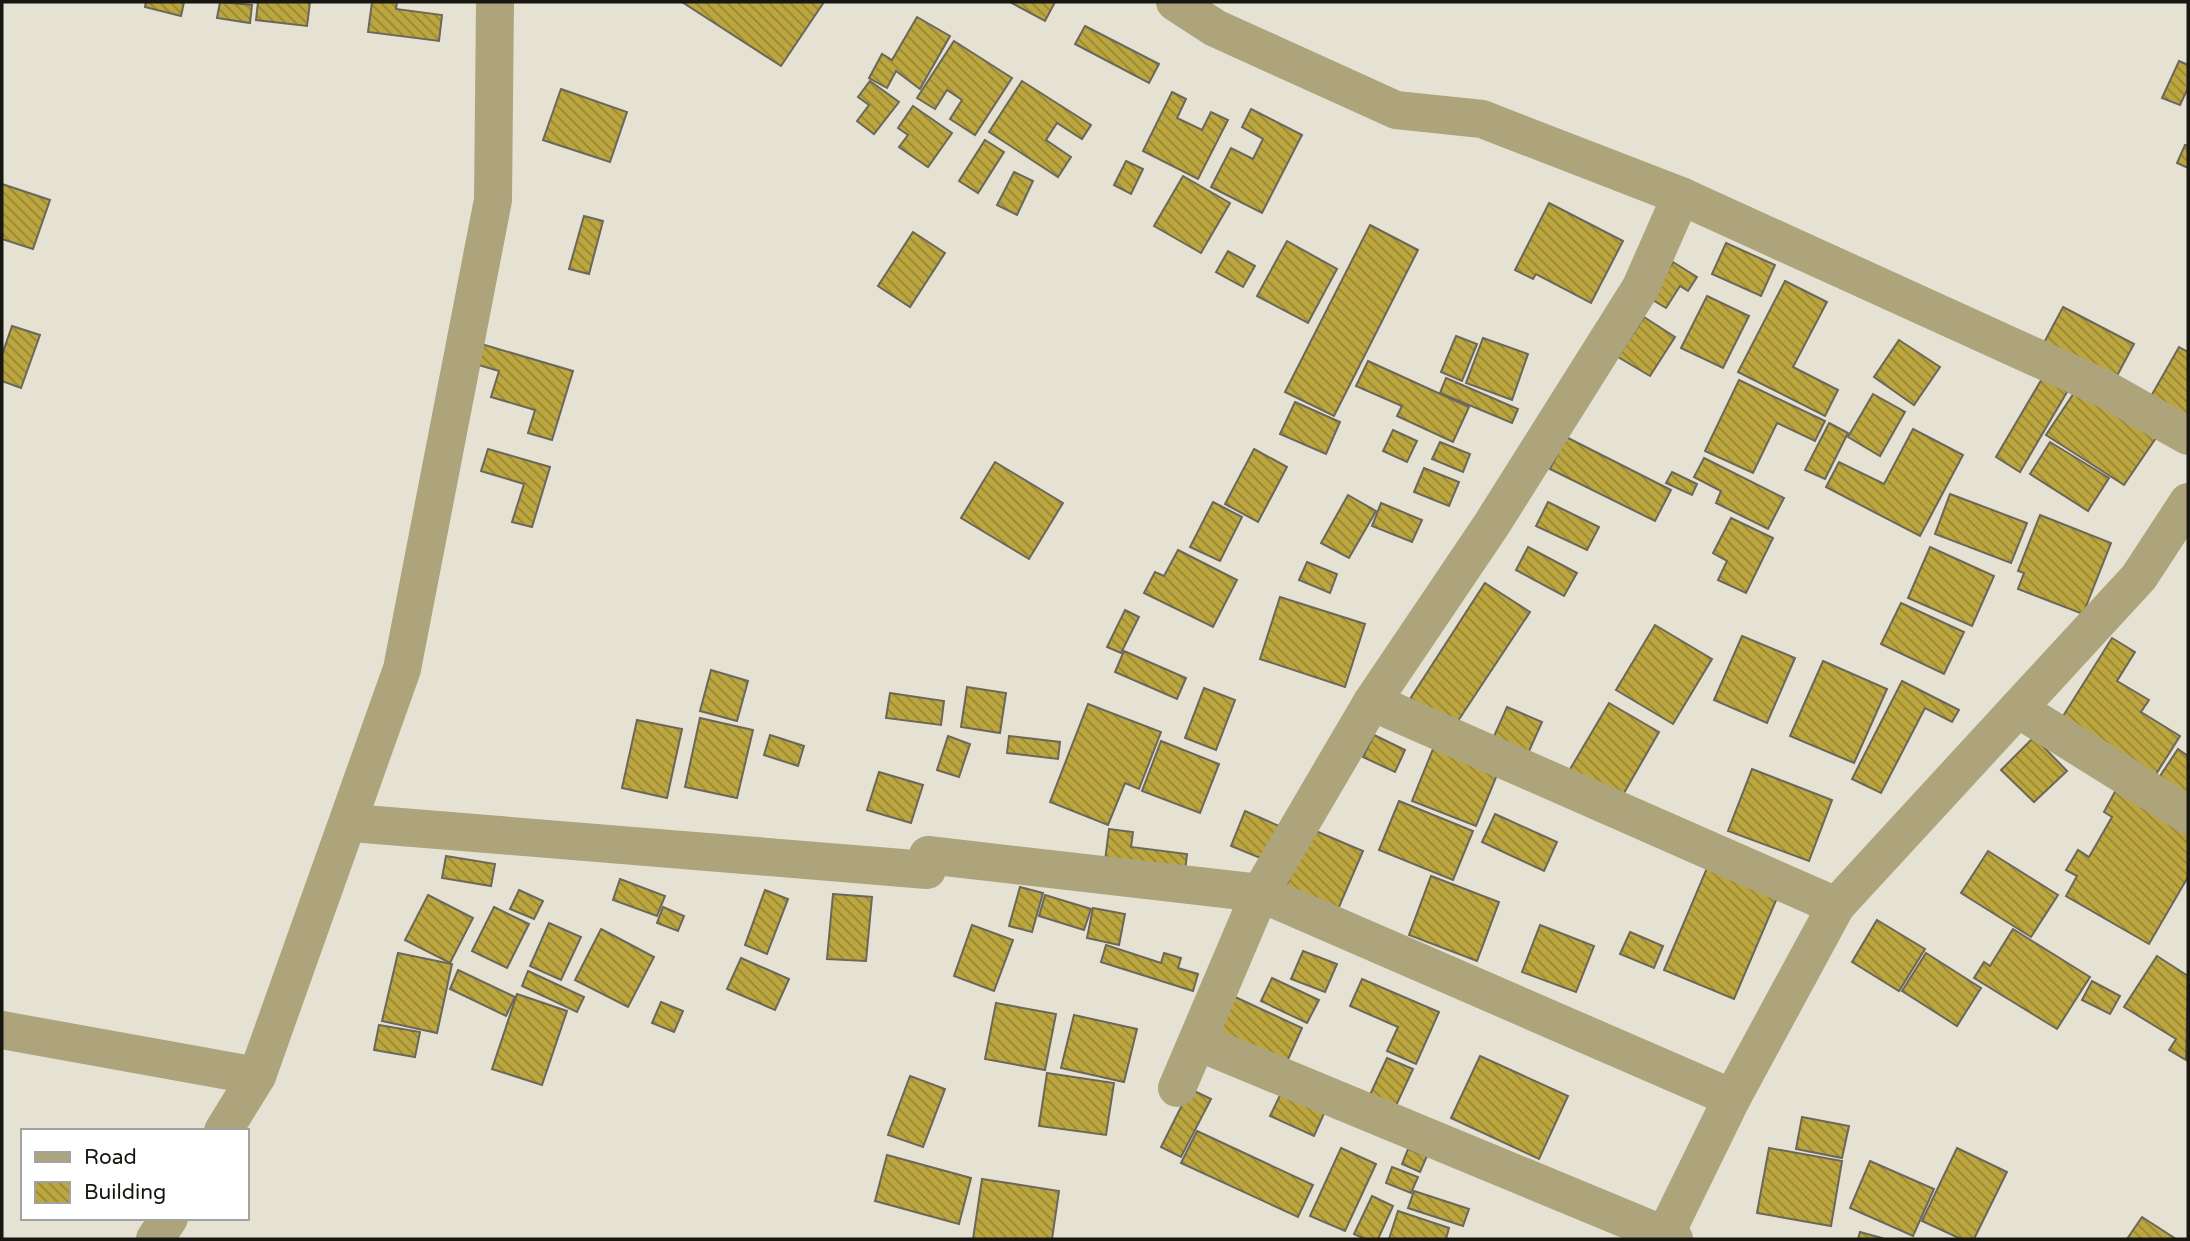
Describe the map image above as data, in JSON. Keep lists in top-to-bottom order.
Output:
{
  "legend": ["Road", "Building"]
}
